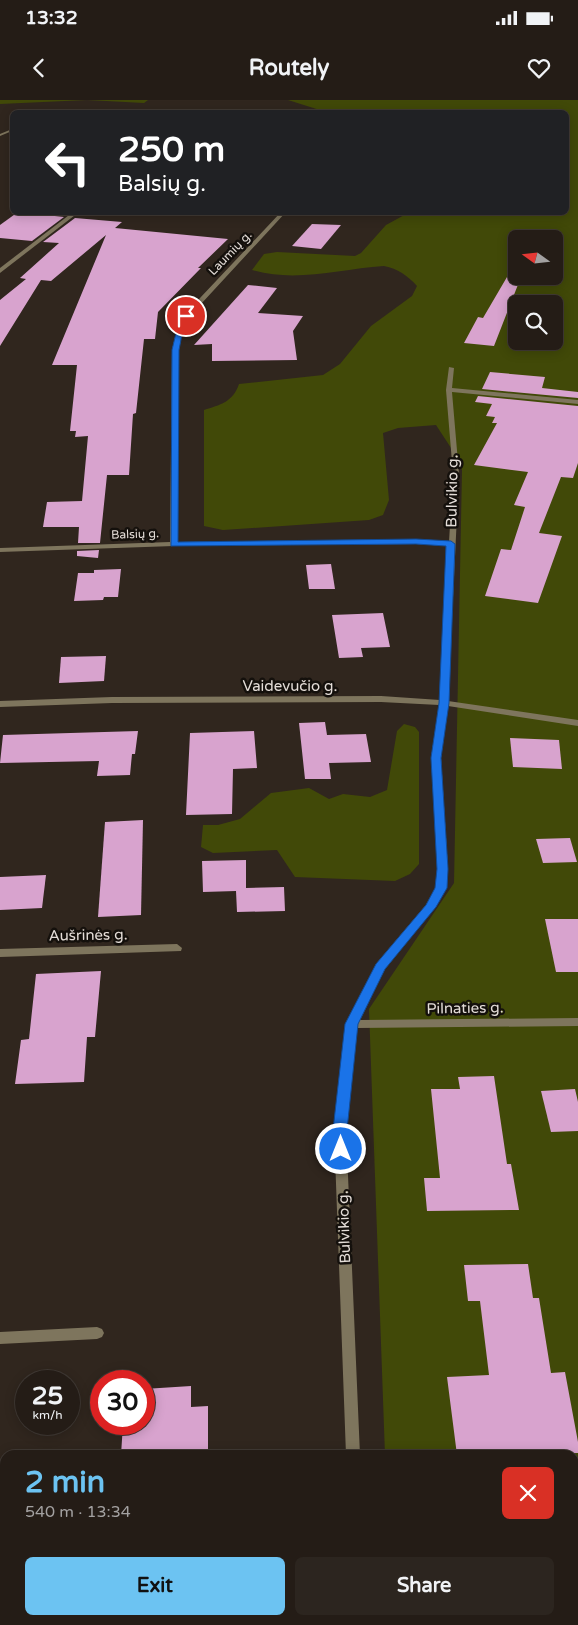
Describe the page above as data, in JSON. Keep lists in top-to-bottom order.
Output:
{
  "streets": {
    "street": [
      "Laumių g.",
      "Bulvikio g.",
      "Balsių g.",
      "Vaidevučio g.",
      "Aušrinės g.",
      "Pilnaties g."
    ]
  },
  "crossings": [
    ["Laumių g.", "Balsių g."],
    ["Bulvikio g.", "Balsių g."],
    ["Bulvikio g.", "Vaidevučio g."],
    ["Bulvikio g.", "Pilnaties g."]
  ],
  "north": "left",
  "page": {
    "status": "13:32",
    "header": "Routely",
    "turn": ["250 m", "Balsių g."],
    "speed": "25 km/h",
    "limit": "30",
    "heading": ["2 min", "540 m · 13:34"],
    "buttons": ["Exit", "Share"]
  }
}
